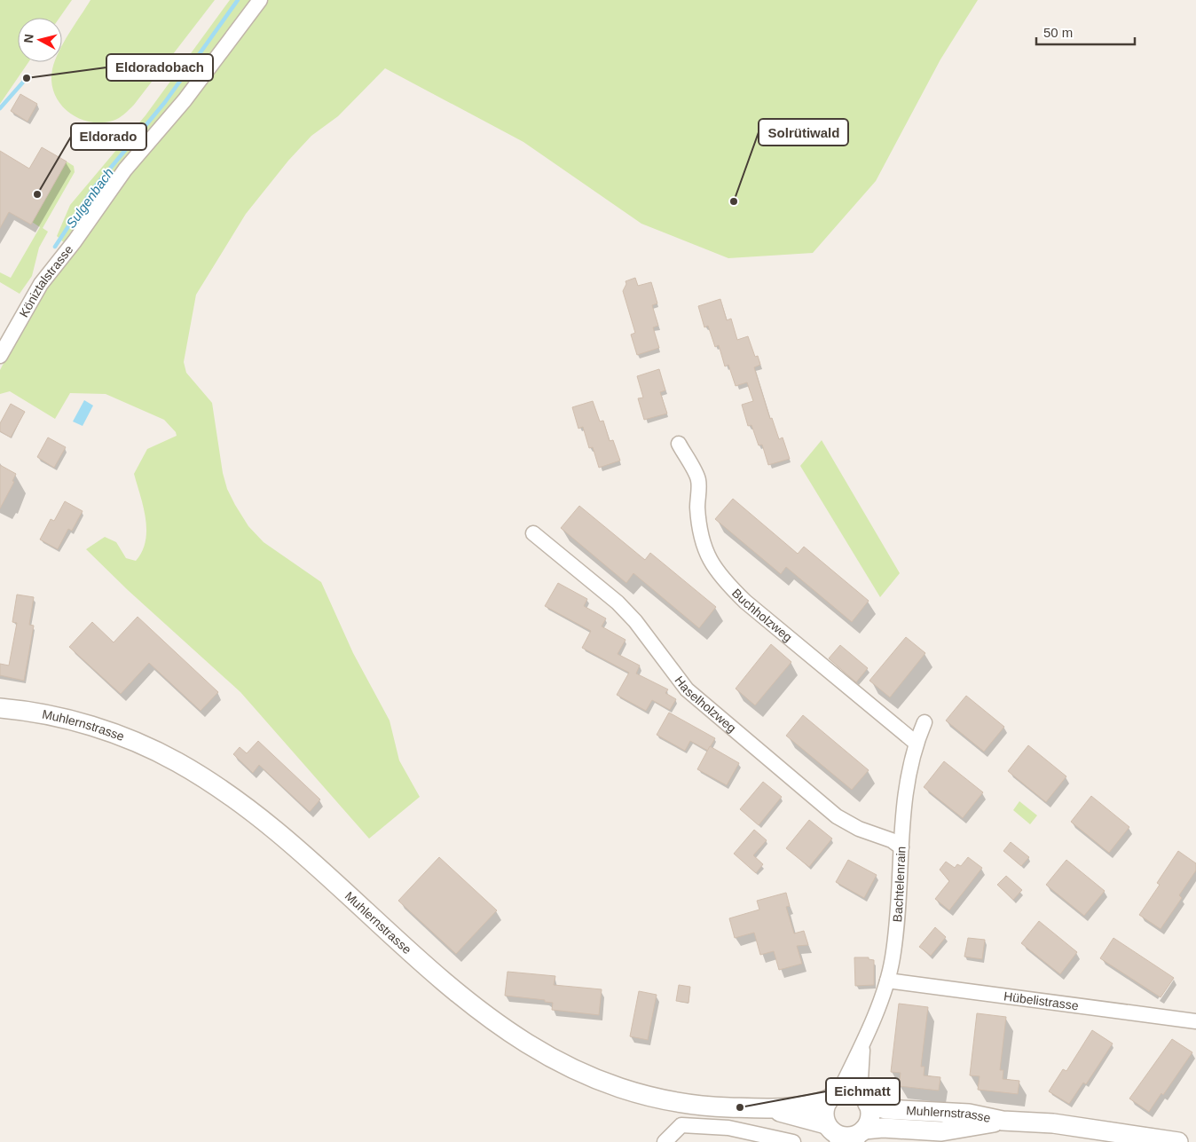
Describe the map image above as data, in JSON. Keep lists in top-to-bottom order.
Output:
{
  "streets": {
    "street": [
      "Köniztalstrasse",
      "Buchholzweg",
      "Haselholzweg",
      "Muhlernstrasse",
      "Bachtelenrain",
      "Hübelistrasse"
    ]
  },
  "crossings": [
    ["Buchholzweg", "Bachtelenrain"],
    ["Haselholzweg", "Bachtelenrain"],
    ["Muhlernstrasse", "Bachtelenrain"],
    ["Bachtelenrain", "Hübelistrasse"]
  ],
  "water": ["Sulgenbach"],
  "places": [
    "Eldoradobach",
    "Eldorado",
    "Solrütiwald",
    "Eichmatt"
  ],
  "scale_bar": "50 m",
  "north": "left"
}
